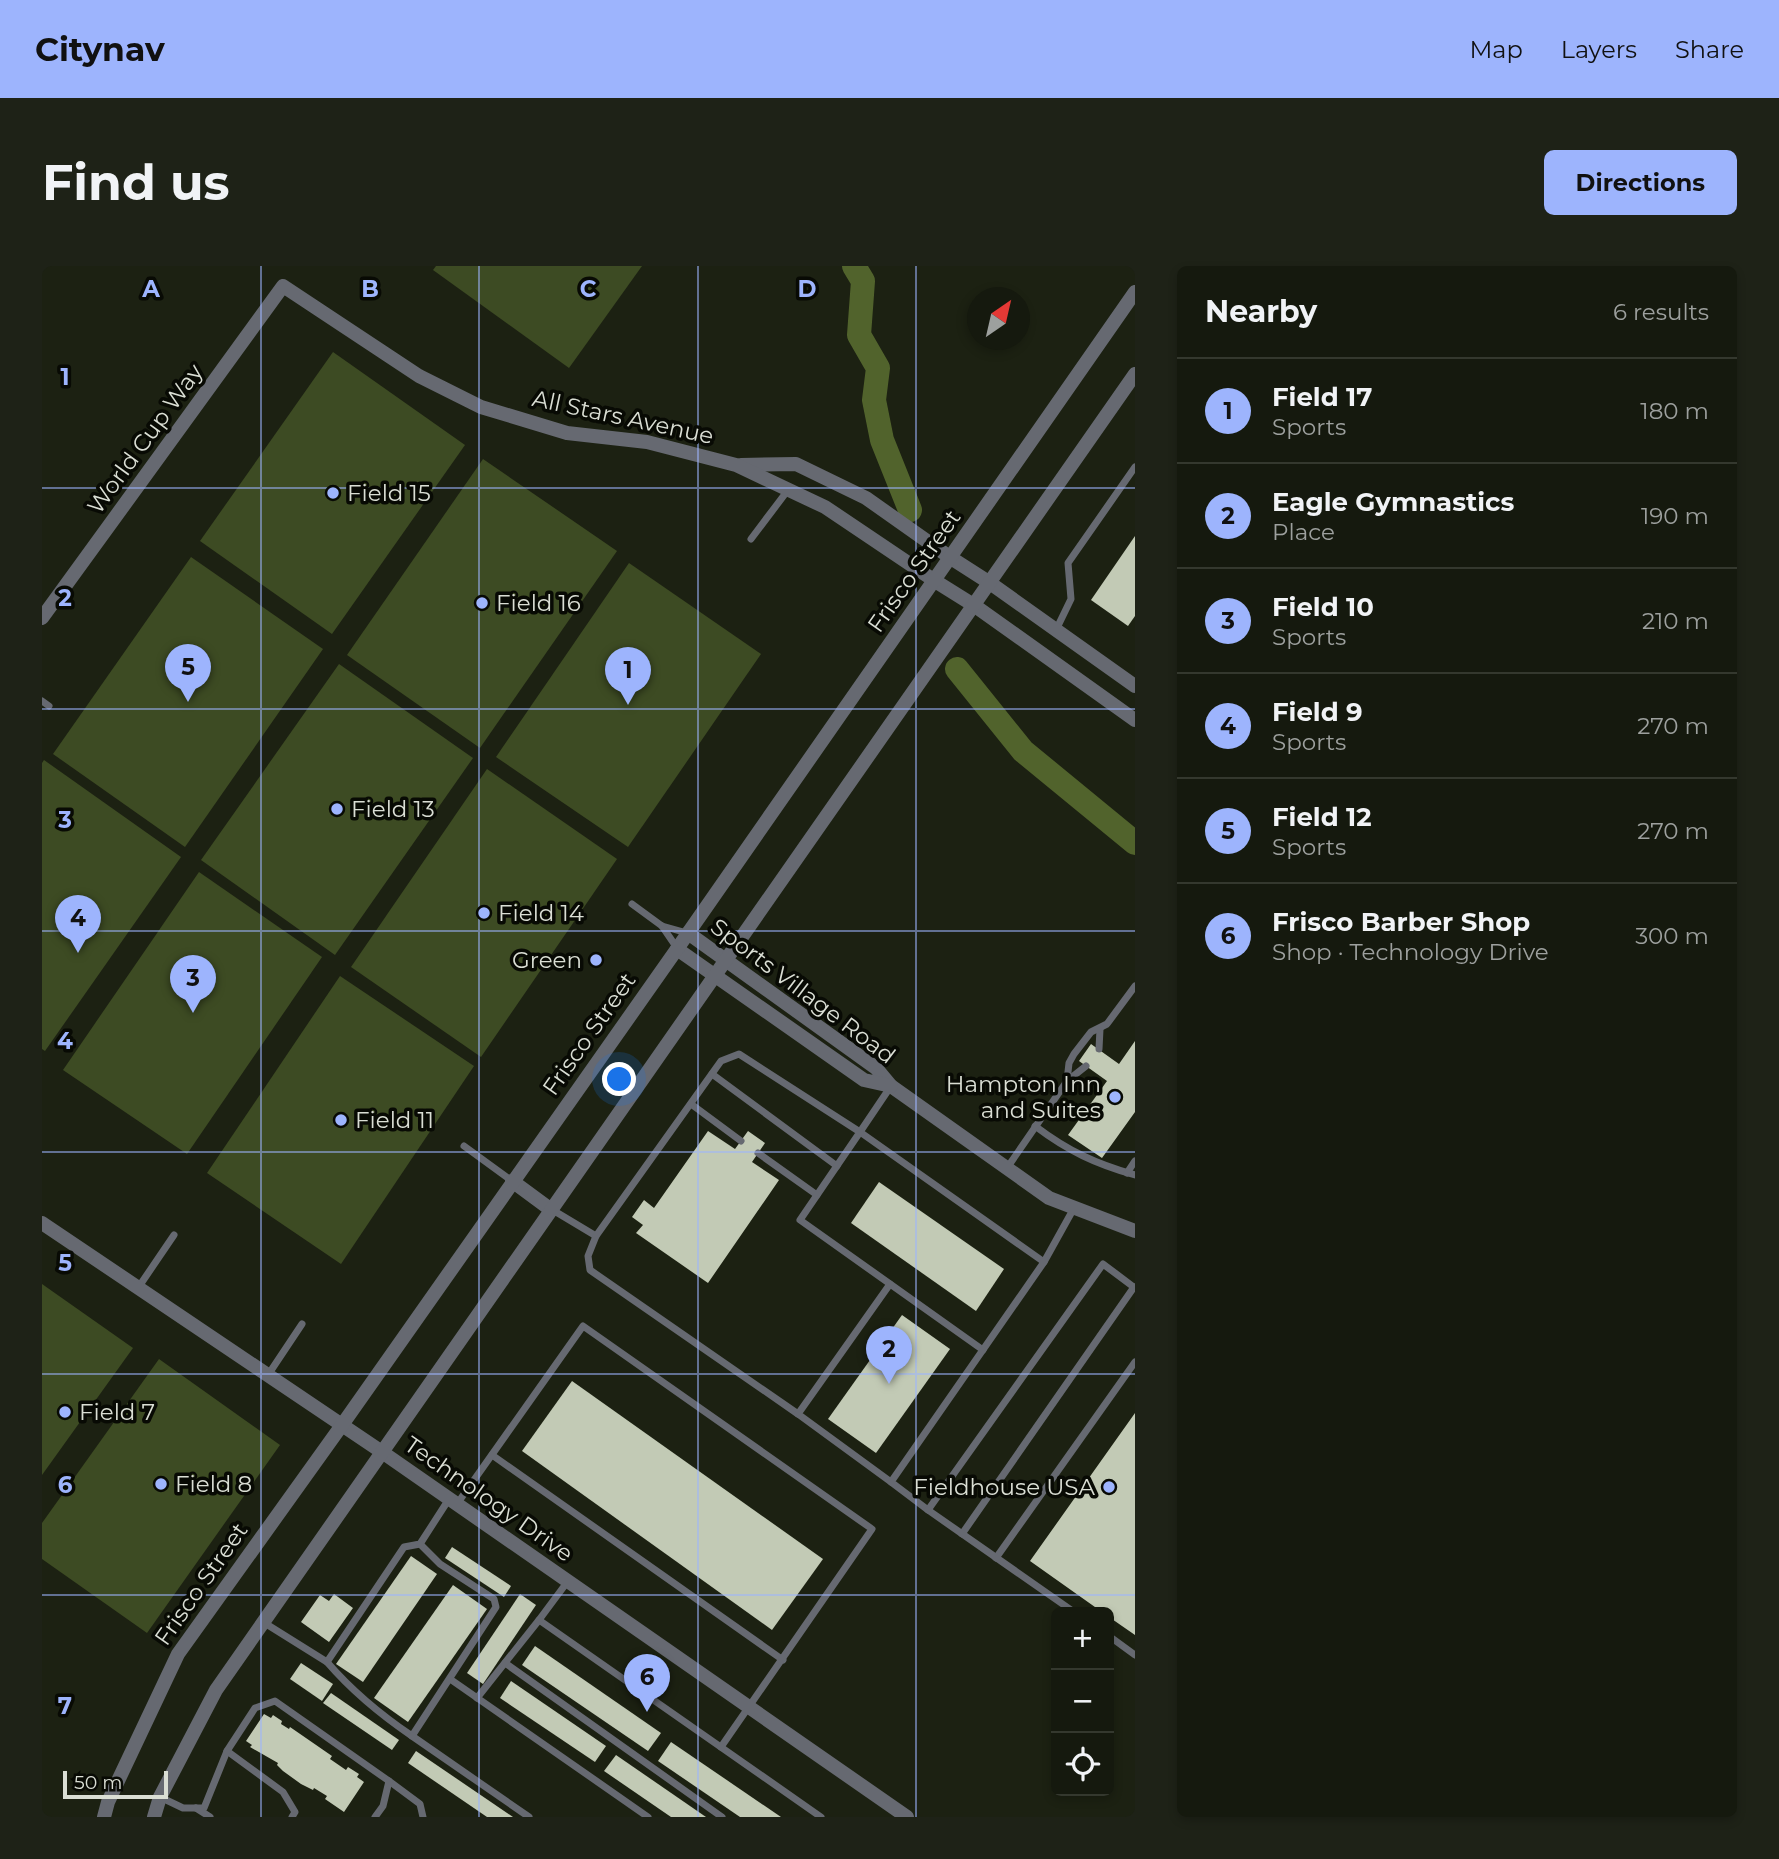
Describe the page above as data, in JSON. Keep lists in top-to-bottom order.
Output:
{
  "streets": {
    "street": [
      "All Stars Avenue",
      "World Cup Way",
      "Frisco Street",
      "Sports Village Road",
      "Technology Drive"
    ]
  },
  "crossings": [
    ["All Stars Avenue", "World Cup Way"],
    ["All Stars Avenue", "Frisco Street"],
    ["Frisco Street", "Sports Village Road"],
    ["Frisco Street", "Technology Drive"]
  ],
  "places": [
    "Field 15",
    "Field 16",
    "Field 13",
    "Field 14",
    "Green",
    "Hampton Inn and Suites",
    "Field 11",
    "Field 7",
    "Field 8",
    "Fieldhouse USA"
  ],
  "scale_bar": "50 m",
  "north": "top right",
  "page": {
    "header": "Citynav",
    "nav": ["Map", "Layers", "Share"],
    "buttons": "Directions",
    "title": "Find us",
    "heading": ["Nearby", "6 results"],
    "list": [
      {
        "mark": "1",
        "name": "Field 17",
        "note": "Sports",
        "value": "180 m"
      },
      {
        "mark": "2",
        "name": "Eagle Gymnastics",
        "note": "Place",
        "value": "190 m"
      },
      {
        "mark": "3",
        "name": "Field 10",
        "note": "Sports",
        "value": "210 m"
      },
      {
        "mark": "4",
        "name": "Field 9",
        "note": "Sports",
        "value": "270 m"
      },
      {
        "mark": "5",
        "name": "Field 12",
        "note": "Sports",
        "value": "270 m"
      },
      {
        "mark": "6",
        "name": "Frisco Barber Shop",
        "note": "Shop · Technology Drive",
        "value": "300 m"
      }
    ],
    "pins": [
      "5",
      "1",
      "4",
      "3",
      "2",
      "6"
    ],
    "map_buttons": ["+", "−"],
    "scale": "50 m"
  },
  "grid": {
    "columns": [
      "A",
      "B",
      "C",
      "D"
    ],
    "rows": [
      "1",
      "2",
      "3",
      "4",
      "5",
      "6",
      "7"
    ]
  }
}
